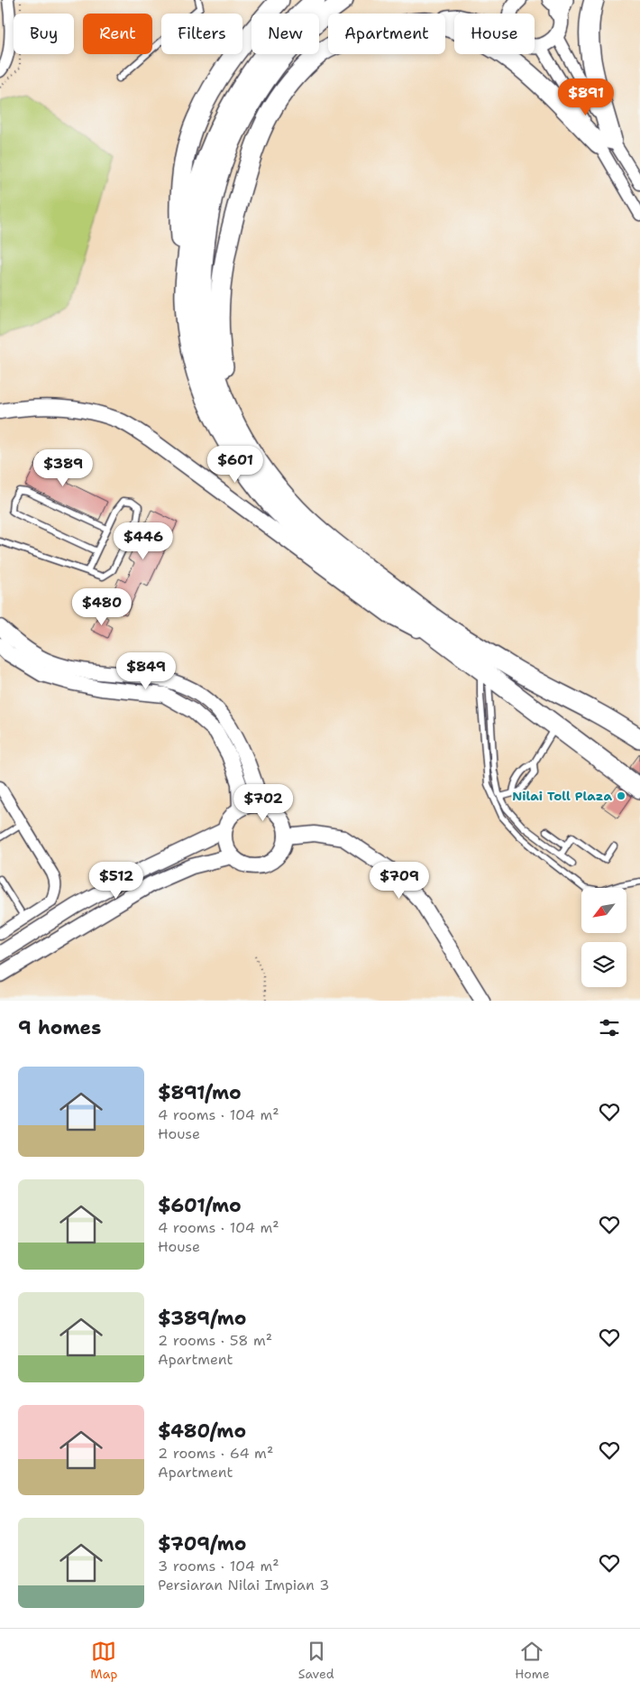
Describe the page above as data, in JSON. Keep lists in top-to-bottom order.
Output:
{
  "places": ["Nilai Toll Plaza"],
  "north": "bottom left",
  "page": {
    "chip": [
      "Buy",
      "Rent",
      "Filters",
      "New",
      "Apartment",
      "House"
    ],
    "price": [
      "$891",
      "$601",
      "$389",
      "$446",
      "$480",
      "$849",
      "$702",
      "$512",
      "$709"
    ],
    "heading": "9 homes",
    "list": [
      {
        "name": "$891/mo",
        "note": "4 rooms · 104 m² · House"
      },
      {
        "name": "$601/mo",
        "note": "4 rooms · 104 m² · House"
      },
      {
        "name": "$389/mo",
        "note": "2 rooms · 58 m² · Apartment"
      },
      {
        "name": "$480/mo",
        "note": "2 rooms · 64 m² · Apartment"
      },
      {
        "name": "$709/mo",
        "note": "3 rooms · 104 m² · Persiaran Nilai Impian 3"
      }
    ],
    "tabs": ["Map", "Saved", "Home"]
  }
}
